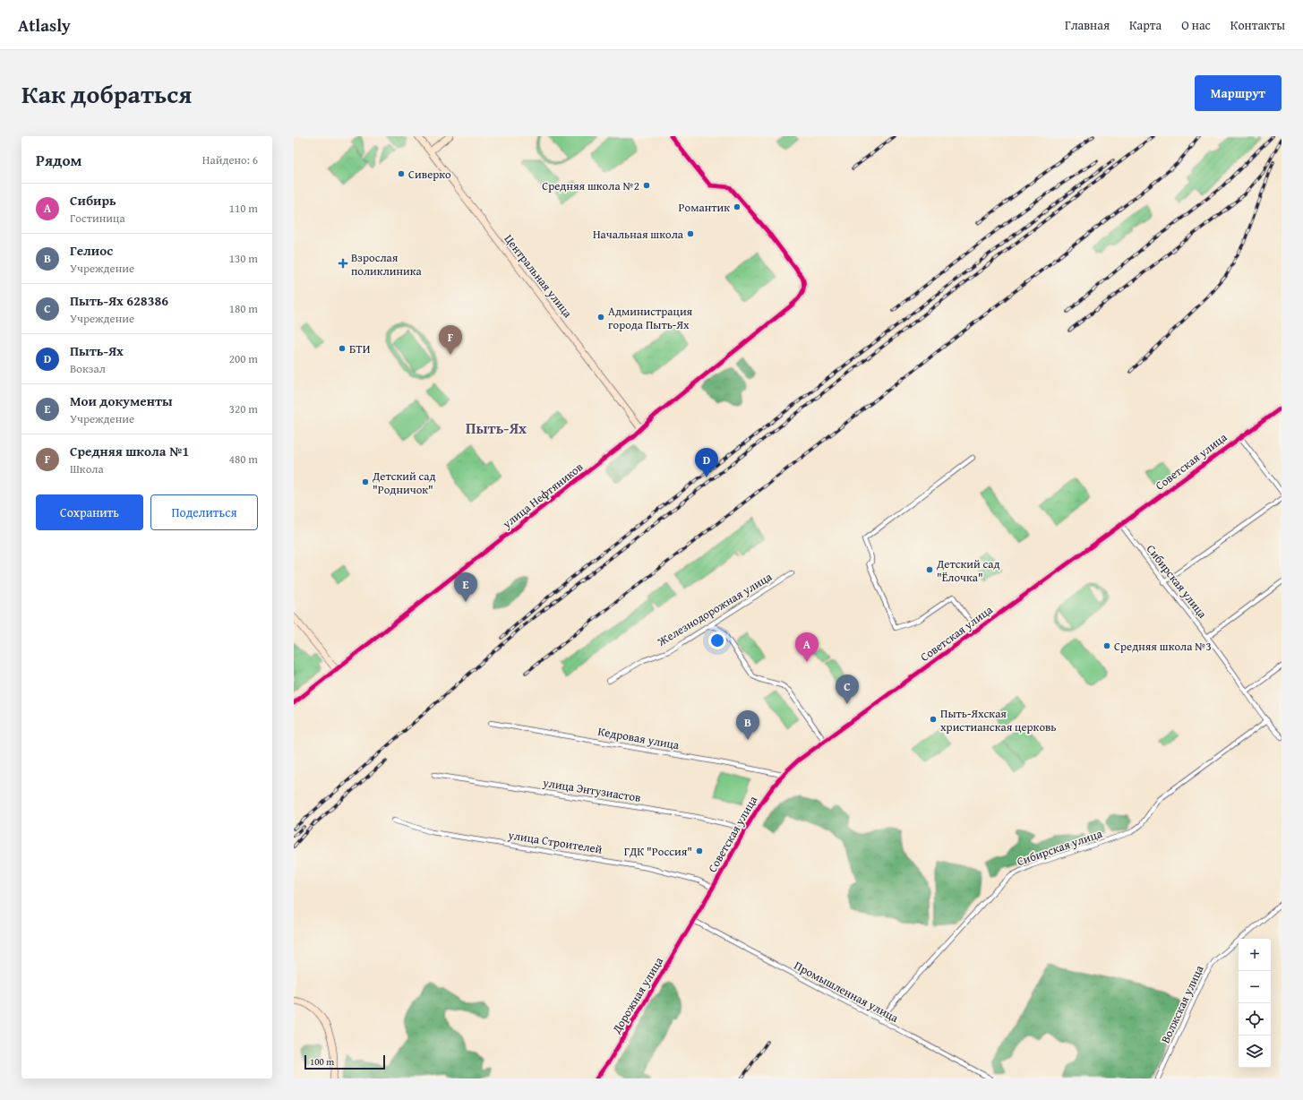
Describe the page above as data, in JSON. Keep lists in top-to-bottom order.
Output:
{
  "streets": {
    "street": [
      "Центральная улица",
      "Советская улица",
      "улица Нефтяников",
      "Сибирская улица",
      "Железнодорожная улица",
      "Кедровая улица",
      "улица Энтузиастов",
      "улица Строителей",
      "Промышленная улица",
      "Дорожная улица",
      "Волжская улица"
    ]
  },
  "crossings": [
    ["Центральная улица", "улица Нефтяников"],
    ["Советская улица", "Сибирская улица"],
    ["Советская улица", "Кедровая улица"],
    ["Советская улица", "улица Энтузиастов"],
    ["Советская улица", "улица Строителей"],
    ["Советская улица", "Промышленная улица"],
    ["Советская улица", "Дорожная улица"],
    ["Сибирская улица", "Промышленная улица"],
    ["Промышленная улица", "Дорожная улица"]
  ],
  "districts": ["Пыть-Ях"],
  "places": {
    "other": [
      "Сиверко",
      "Средняя школа №2",
      "Романтик",
      "Начальная школа",
      "Администрация города Пыть-Ях",
      "БТИ",
      "Детский сад \"Родничок\"",
      "Детский сад \"Ёлочка\"",
      "Средняя школа №3",
      "Пыть-Яхская христианская церковь",
      "ГДК \"Россия\""
    ],
    "health": ["Взрослая поликлиника"]
  },
  "scale_bar": "100 m",
  "page": {
    "header": "Atlasly",
    "nav": [
      "Главная",
      "Карта",
      "О нас",
      "Контакты"
    ],
    "title": "Как добраться",
    "buttons": [
      "Маршрут",
      ["Сохранить", "Поделиться"]
    ],
    "heading": ["Рядом", "Найдено: 6"],
    "list": [
      {
        "mark": "A",
        "name": "Сибирь",
        "note": "Гостиница",
        "value": "110 m"
      },
      {
        "mark": "B",
        "name": "Гелиос",
        "note": "Учреждение",
        "value": "130 m"
      },
      {
        "mark": "C",
        "name": "Пыть-Ях 628386",
        "note": "Учреждение",
        "value": "180 m"
      },
      {
        "mark": "D",
        "name": "Пыть-Ях",
        "note": "Вокзал",
        "value": "200 m"
      },
      {
        "mark": "E",
        "name": "Мои документы",
        "note": "Учреждение",
        "value": "320 m"
      },
      {
        "mark": "F",
        "name": "Средняя школа №1",
        "note": "Школа",
        "value": "480 m"
      }
    ],
    "pins": [
      "F",
      "D",
      "E",
      "A",
      "C",
      "B"
    ],
    "map_buttons": ["+", "−"],
    "scale": "100 m"
  }
}
